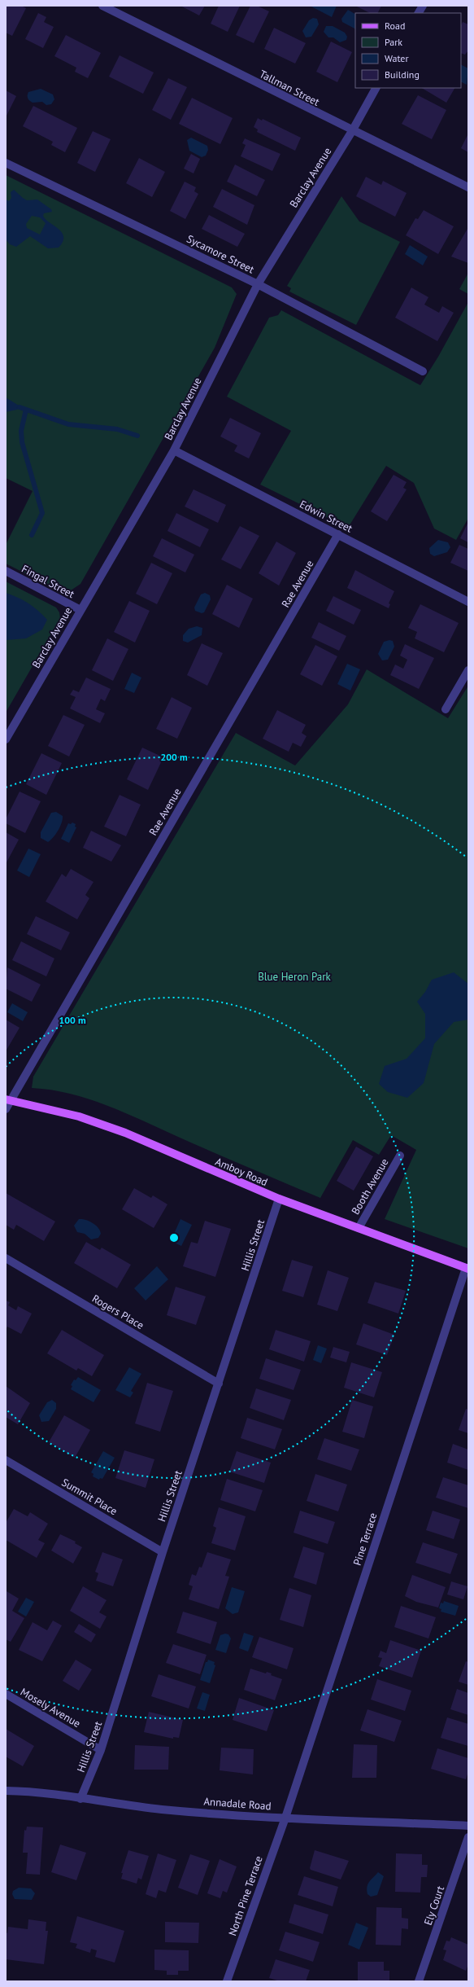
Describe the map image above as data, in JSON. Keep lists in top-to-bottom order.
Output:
{
  "streets": {
    "main road": ["Amboy Road"],
    "street": [
      "Tallman Street",
      "Barclay Avenue",
      "Sycamore Street",
      "Edwin Street",
      "Fingal Street",
      "Rae Avenue",
      "Booth Avenue",
      "Hillis Street",
      "Rogers Place",
      "Summit Place",
      "Pine Terrace",
      "Mosely Avenue",
      "Annadale Road",
      "North Pine Terrace",
      "Ely Court"
    ]
  },
  "crossings": [
    ["Tallman Street", "Barclay Avenue"],
    ["Barclay Avenue", "Sycamore Street"],
    ["Barclay Avenue", "Edwin Street"],
    ["Barclay Avenue", "Fingal Street"],
    ["Edwin Street", "Rae Avenue"],
    ["Rae Avenue", "Amboy Road"],
    ["Amboy Road", "Booth Avenue"],
    ["Amboy Road", "Hillis Street"],
    ["Amboy Road", "Pine Terrace"],
    ["Hillis Street", "Rogers Place"],
    ["Hillis Street", "Summit Place"],
    ["Hillis Street", "Mosely Avenue"],
    ["Hillis Street", "Annadale Road"],
    ["Pine Terrace", "Annadale Road"],
    ["Pine Terrace", "North Pine Terrace"],
    ["Annadale Road", "North Pine Terrace"]
  ],
  "parks": ["Blue Heron Park"],
  "legend": [
    "Road",
    "Park",
    "Water",
    "Building"
  ],
  "rings": ["200 m", "100 m"]
}
